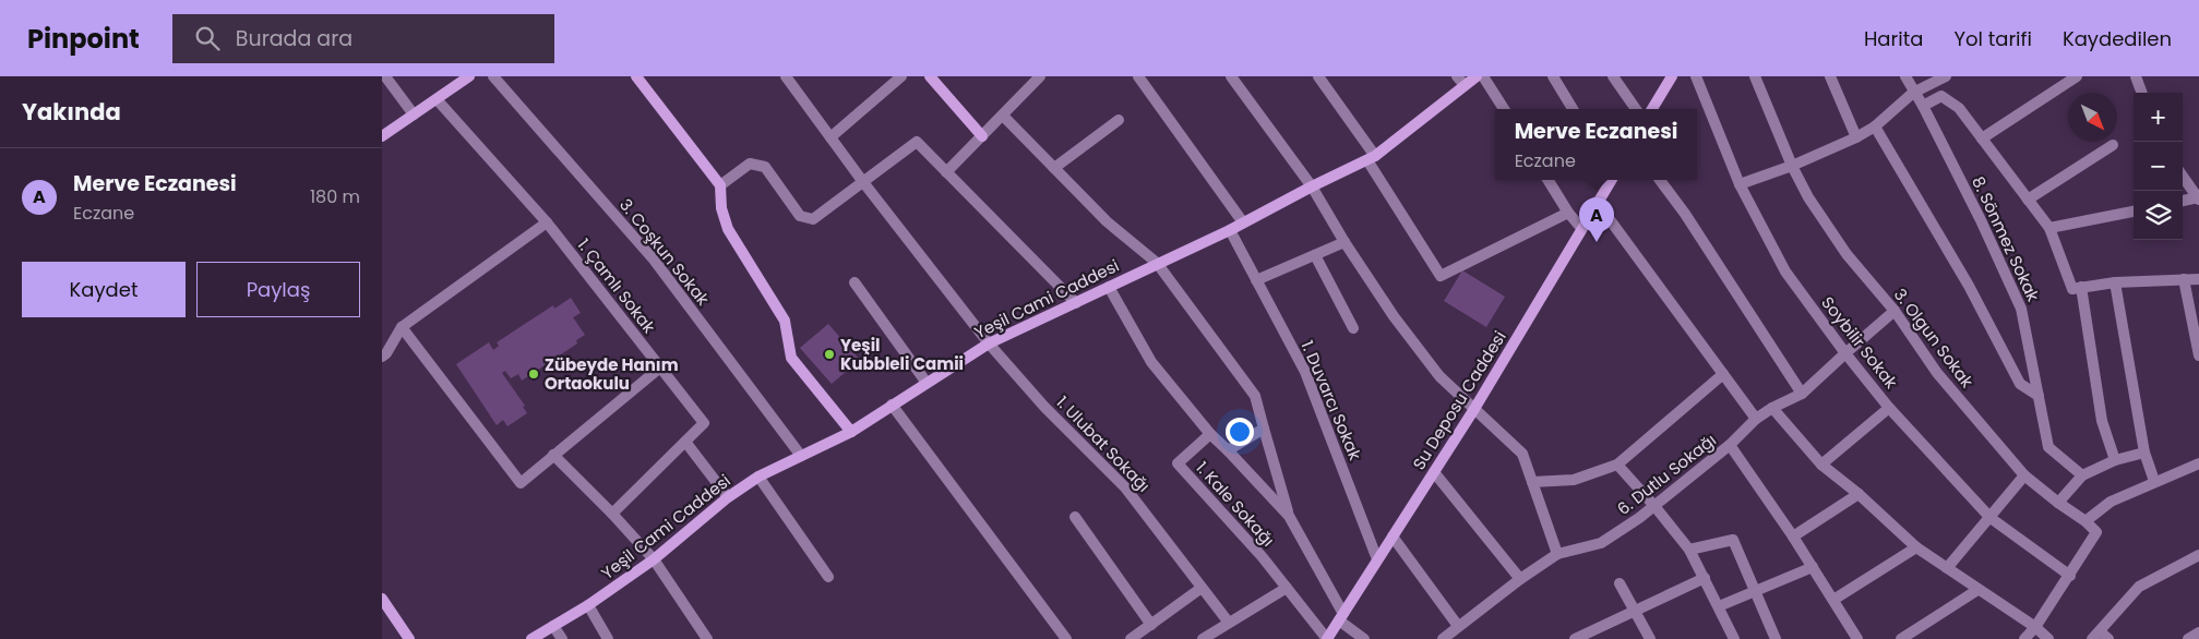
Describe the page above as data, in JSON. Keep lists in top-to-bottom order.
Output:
{
  "streets": {
    "main road": ["Yeşil Cami Caddesi", "Su Deposu Caddesi"],
    "street": [
      "8. Sönmez Sokak",
      "3. Coşkun Sokak",
      "1. Çamlı Sokak",
      "3. Olgun Sokak",
      "Soybilir Sokak",
      "1. Duvarcı Sokak",
      "1. Ulubat Sokağı",
      "6. Dutlu Sokağı",
      "1. Kale Sokağı"
    ]
  },
  "crossings": [
    ["3. Coşkun Sokak", "Yeşil Cami Caddesi"],
    ["Yeşil Cami Caddesi", "1. Duvarcı Sokak"],
    ["Yeşil Cami Caddesi", "1. Ulubat Sokağı"],
    ["Yeşil Cami Caddesi", "1. Kale Sokağı"],
    ["3. Olgun Sokak", "6. Dutlu Sokağı"],
    ["Soybilir Sokak", "6. Dutlu Sokağı"],
    ["1. Duvarcı Sokak", "Su Deposu Caddesi"],
    ["Su Deposu Caddesi", "1. Kale Sokağı"]
  ],
  "places": ["Yeşil Kubbleli Camii", "Zübeyde Hanım Ortaokulu"],
  "north": "bottom right",
  "page": {
    "header": "Pinpoint",
    "search": "Burada ara",
    "nav": ["Harita", "Yol tarifi", "Kaydedilen"],
    "heading": "Yakında",
    "map_buttons": ["+", "−"],
    "popup": ["Merve Eczanesi", "Eczane"],
    "list": [
      {
        "mark": "A",
        "name": "Merve Eczanesi",
        "note": "Eczane",
        "value": "180 m"
      }
    ],
    "pins": "A",
    "buttons": ["Kaydet", "Paylaş"]
  }
}
